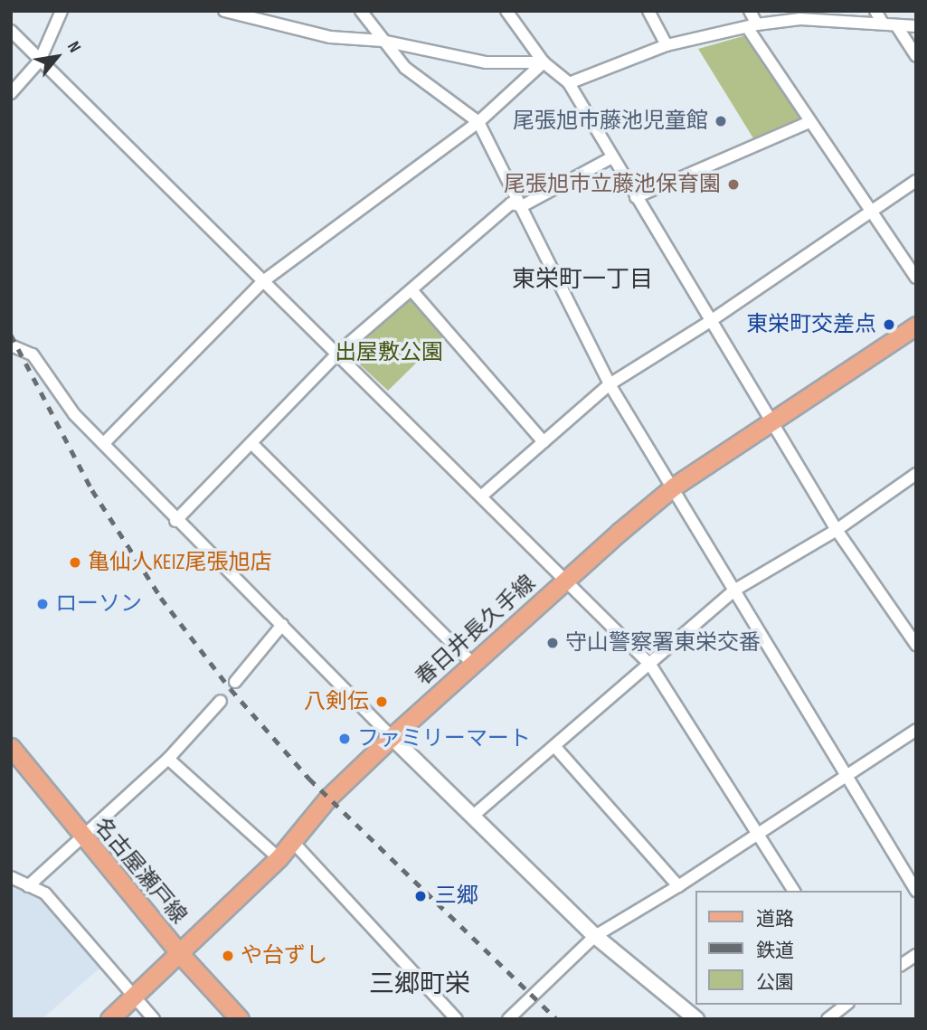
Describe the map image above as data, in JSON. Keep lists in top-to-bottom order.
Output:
{
  "streets": {
    "main road": ["春日井長久手線", "名古屋瀬戸線"]
  },
  "crossings": [
    ["春日井長久手線", "名古屋瀬戸線"]
  ],
  "districts": ["東栄町一丁目", "三郷町栄"],
  "parks": ["出屋敷公園"],
  "places": [
    "尾張旭市藤池児童館",
    "尾張旭市立藤池保育園",
    "東栄町交差点",
    "亀仙人KEIZ尾張旭店",
    "ローソン",
    "守山警察署東栄交番",
    "八剣伝",
    "ファミリーマート",
    "三郷",
    "や台ずし"
  ],
  "legend": ["道路", "鉄道", "公園"],
  "north": "top right"
}
